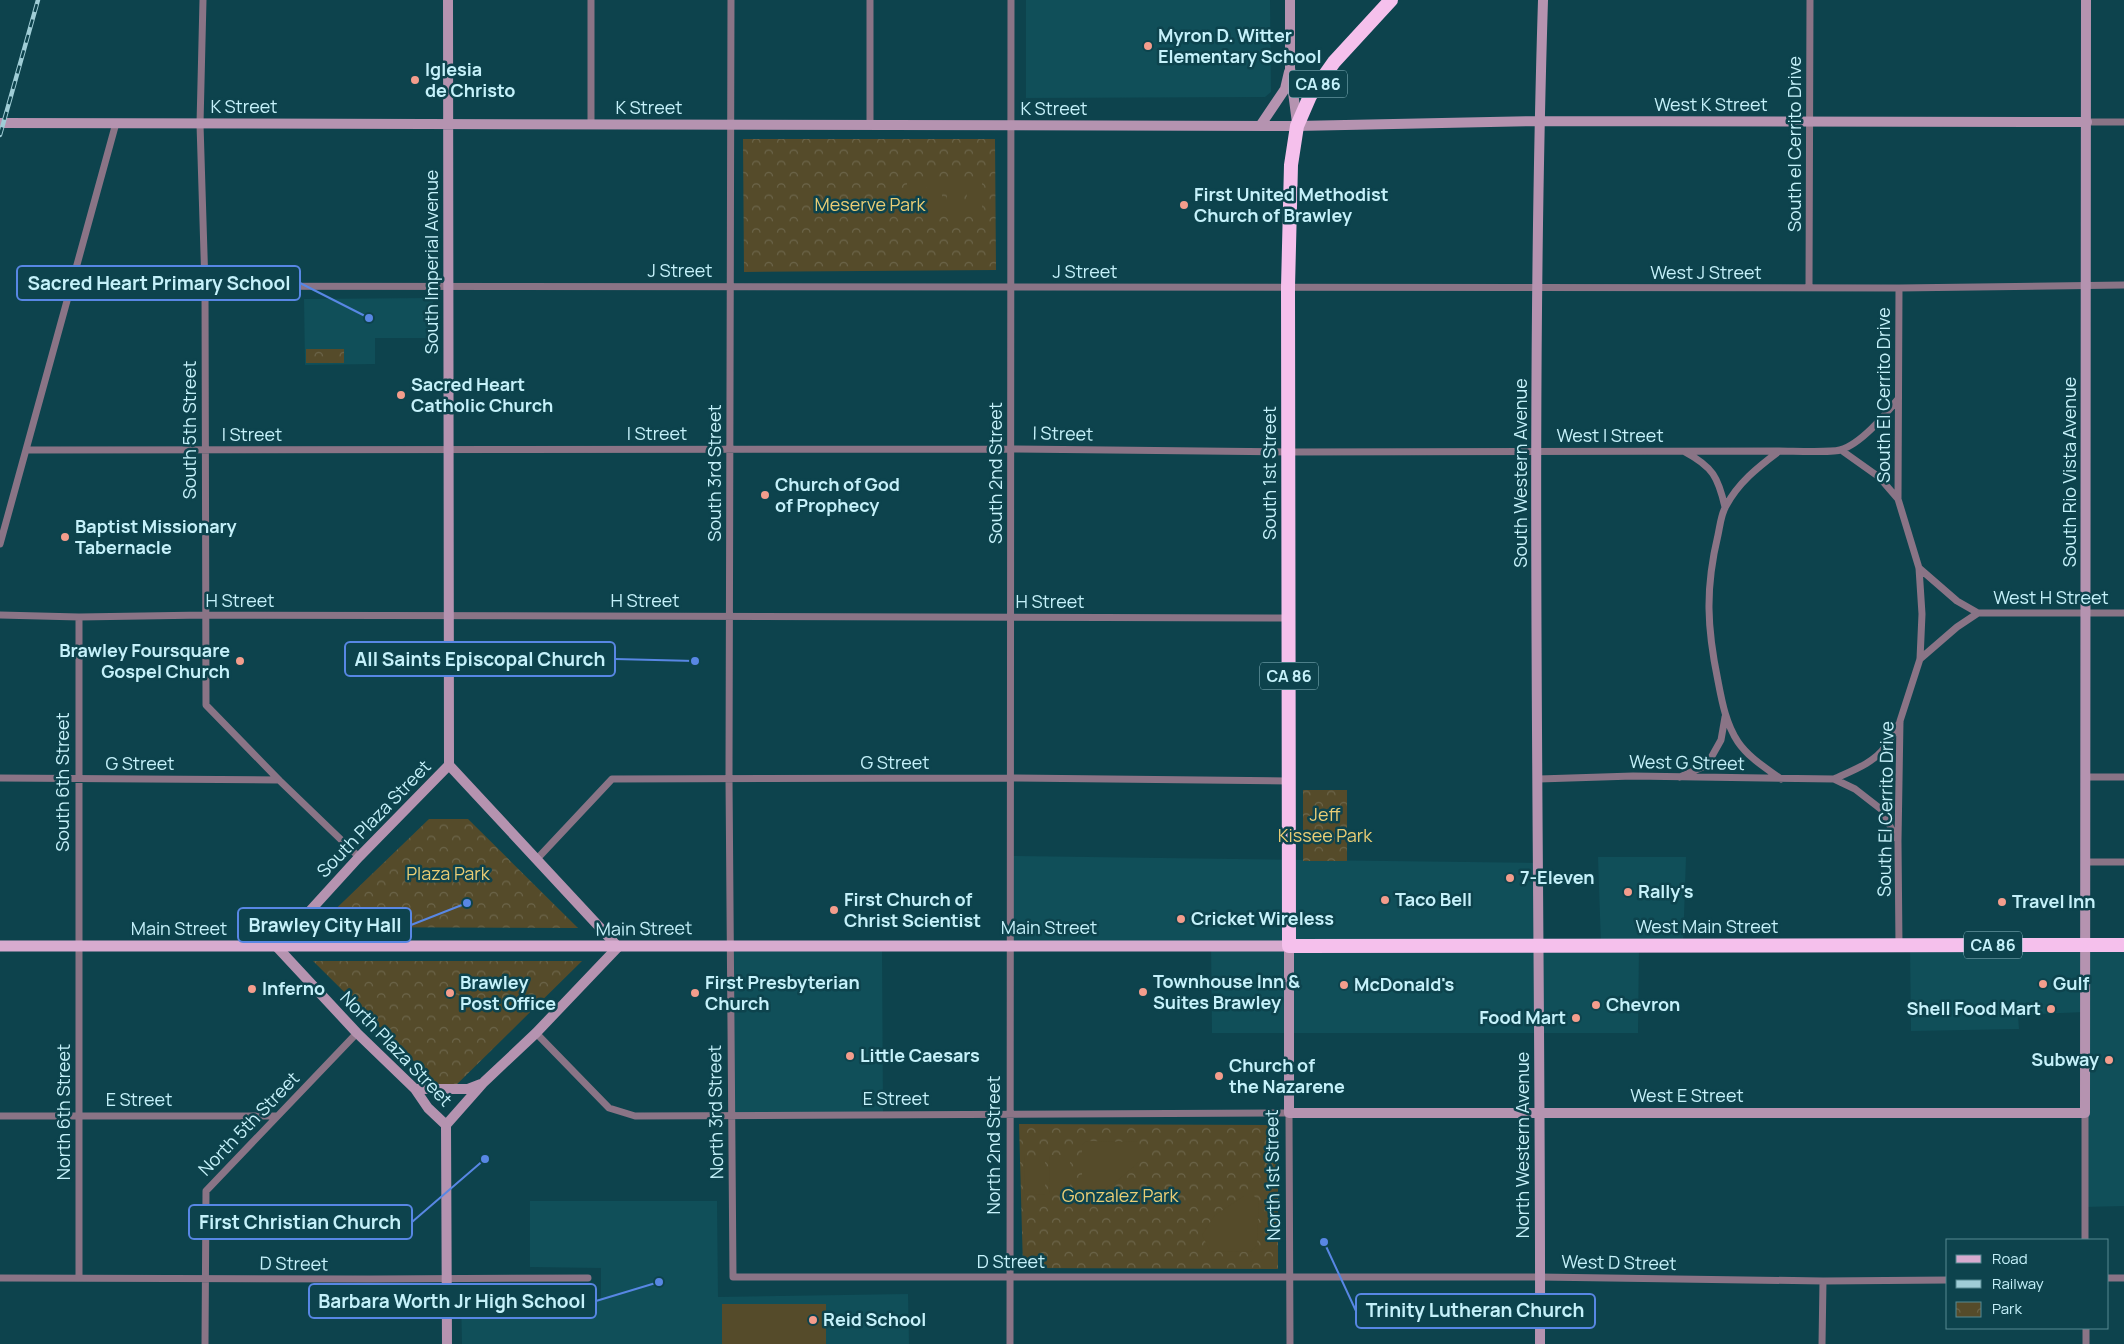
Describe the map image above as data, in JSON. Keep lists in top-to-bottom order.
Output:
{
  "streets": {
    "highway": ["CA 86", "South 1st Street", "West Main Street"],
    "main road": ["Main Street"],
    "street": [
      "West K Street",
      "K Street",
      "South el Cerrito Drive",
      "South Imperial Avenue",
      "J Street",
      "West J Street",
      "South El Cerrito Drive",
      "South 5th Street",
      "I Street",
      "West I Street",
      "South Rio Vista Avenue",
      "South 3rd Street",
      "South 2nd Street",
      "South Western Avenue",
      "West H Street",
      "H Street",
      "G Street",
      "West G Street",
      "South 6th Street",
      "South Plaza Street",
      "North Plaza Street",
      "West E Street",
      "E Street",
      "North 6th Street",
      "North 3rd Street",
      "North 5th Street",
      "North 2nd Street",
      "North Western Avenue",
      "North 1st Street",
      "D Street",
      "West D Street"
    ]
  },
  "crossings": [
    ["CA 86", "West K Street"],
    ["CA 86", "K Street"],
    ["CA 86", "South 1st Street"],
    ["West K Street", "K Street"],
    ["West K Street", "South el Cerrito Drive"],
    ["West K Street", "South Rio Vista Avenue"],
    ["West K Street", "South 1st Street"],
    ["West K Street", "South Western Avenue"],
    ["K Street", "South Imperial Avenue"],
    ["K Street", "South 5th Street"],
    ["K Street", "South 3rd Street"],
    ["K Street", "South 2nd Street"],
    ["K Street", "South 1st Street"],
    ["South el Cerrito Drive", "West J Street"],
    ["South Imperial Avenue", "J Street"],
    ["South Imperial Avenue", "I Street"],
    ["South Imperial Avenue", "H Street"],
    ["South Imperial Avenue", "South Plaza Street"],
    ["J Street", "West J Street"],
    ["J Street", "South 5th Street"],
    ["J Street", "South 3rd Street"],
    ["J Street", "South 2nd Street"],
    ["J Street", "South 1st Street"],
    ["West J Street", "South El Cerrito Drive"],
    ["West J Street", "South Rio Vista Avenue"],
    ["West J Street", "South 1st Street"],
    ["West J Street", "South Western Avenue"],
    ["South El Cerrito Drive", "West H Street"],
    ["South El Cerrito Drive", "West G Street"],
    ["South El Cerrito Drive", "West Main Street"],
    ["South 5th Street", "I Street"],
    ["South 5th Street", "H Street"],
    ["South 5th Street", "G Street"],
    ["South 5th Street", "South Plaza Street"],
    ["I Street", "West I Street"],
    ["I Street", "South 3rd Street"],
    ["I Street", "South 2nd Street"],
    ["I Street", "South 1st Street"],
    ["West I Street", "South 1st Street"],
    ["West I Street", "South Western Avenue"],
    ["South Rio Vista Avenue", "West H Street"],
    ["South Rio Vista Avenue", "West Main Street"],
    ["South Rio Vista Avenue", "West E Street"],
    ["South 3rd Street", "H Street"],
    ["South 3rd Street", "G Street"],
    ["South 3rd Street", "Main Street"],
    ["South 3rd Street", "North 3rd Street"],
    ["South 2nd Street", "H Street"],
    ["South 2nd Street", "G Street"],
    ["South 2nd Street", "Main Street"],
    ["South 2nd Street", "North 2nd Street"],
    ["South 1st Street", "H Street"],
    ["South 1st Street", "G Street"],
    ["South 1st Street", "West Main Street"],
    ["South 1st Street", "Main Street"],
    ["South 1st Street", "North 1st Street"],
    ["South Western Avenue", "West G Street"],
    ["South Western Avenue", "West Main Street"],
    ["South Western Avenue", "North Western Avenue"],
    ["H Street", "South 6th Street"],
    ["G Street", "South 6th Street"],
    ["G Street", "South Plaza Street"],
    ["South 6th Street", "Main Street"],
    ["South 6th Street", "North 6th Street"],
    ["South Plaza Street", "Main Street"],
    ["South Plaza Street", "North Plaza Street"],
    ["West Main Street", "Main Street"],
    ["West Main Street", "North Western Avenue"],
    ["West Main Street", "North 1st Street"],
    ["Main Street", "North Plaza Street"],
    ["Main Street", "North 6th Street"],
    ["Main Street", "North 3rd Street"],
    ["Main Street", "North 2nd Street"],
    ["Main Street", "North 1st Street"],
    ["North Plaza Street", "E Street"],
    ["North Plaza Street", "North 5th Street"],
    ["West E Street", "E Street"],
    ["West E Street", "North Western Avenue"],
    ["West E Street", "North 1st Street"],
    ["E Street", "North 6th Street"],
    ["E Street", "North 3rd Street"],
    ["E Street", "North 5th Street"],
    ["E Street", "North 2nd Street"],
    ["E Street", "North 1st Street"],
    ["North 6th Street", "D Street"],
    ["North 3rd Street", "D Street"],
    ["North 5th Street", "D Street"],
    ["North 2nd Street", "D Street"],
    ["North Western Avenue", "West D Street"],
    ["North 1st Street", "D Street"],
    ["North 1st Street", "West D Street"],
    ["D Street", "West D Street"]
  ],
  "parks": [
    "Meserve Park",
    "Jeff Kissee Park",
    "Plaza Park",
    "Gonzalez Park"
  ],
  "places": [
    "Myron D. Witter Elementary School",
    "Iglesia de Christo",
    "First United Methodist Church of Brawley",
    "Sacred Heart Primary School",
    "Sacred Heart Catholic Church",
    "Church of God of Prophecy",
    "Baptist Missionary Tabernacle",
    "Brawley Foursquare Gospel Church",
    "All Saints Episcopal Church",
    "7-Eleven",
    "Rally's",
    "Taco Bell",
    "Travel Inn",
    "Brawley City Hall",
    "First Church of Christ Scientist",
    "Cricket Wireless",
    "Gulf",
    "McDonald's",
    "Inferno",
    "Townhouse Inn & Suites Brawley",
    "Brawley Post Office",
    "First Presbyterian Church",
    "Chevron",
    "Shell Food Mart",
    "Food Mart",
    "Little Caesars",
    "Subway",
    "Church of the Nazarene",
    "First Christian Church",
    "Trinity Lutheran Church",
    "Barbara Worth Jr High School",
    "Reid School"
  ],
  "legend": ["Road", "Railway", "Park"]
}
